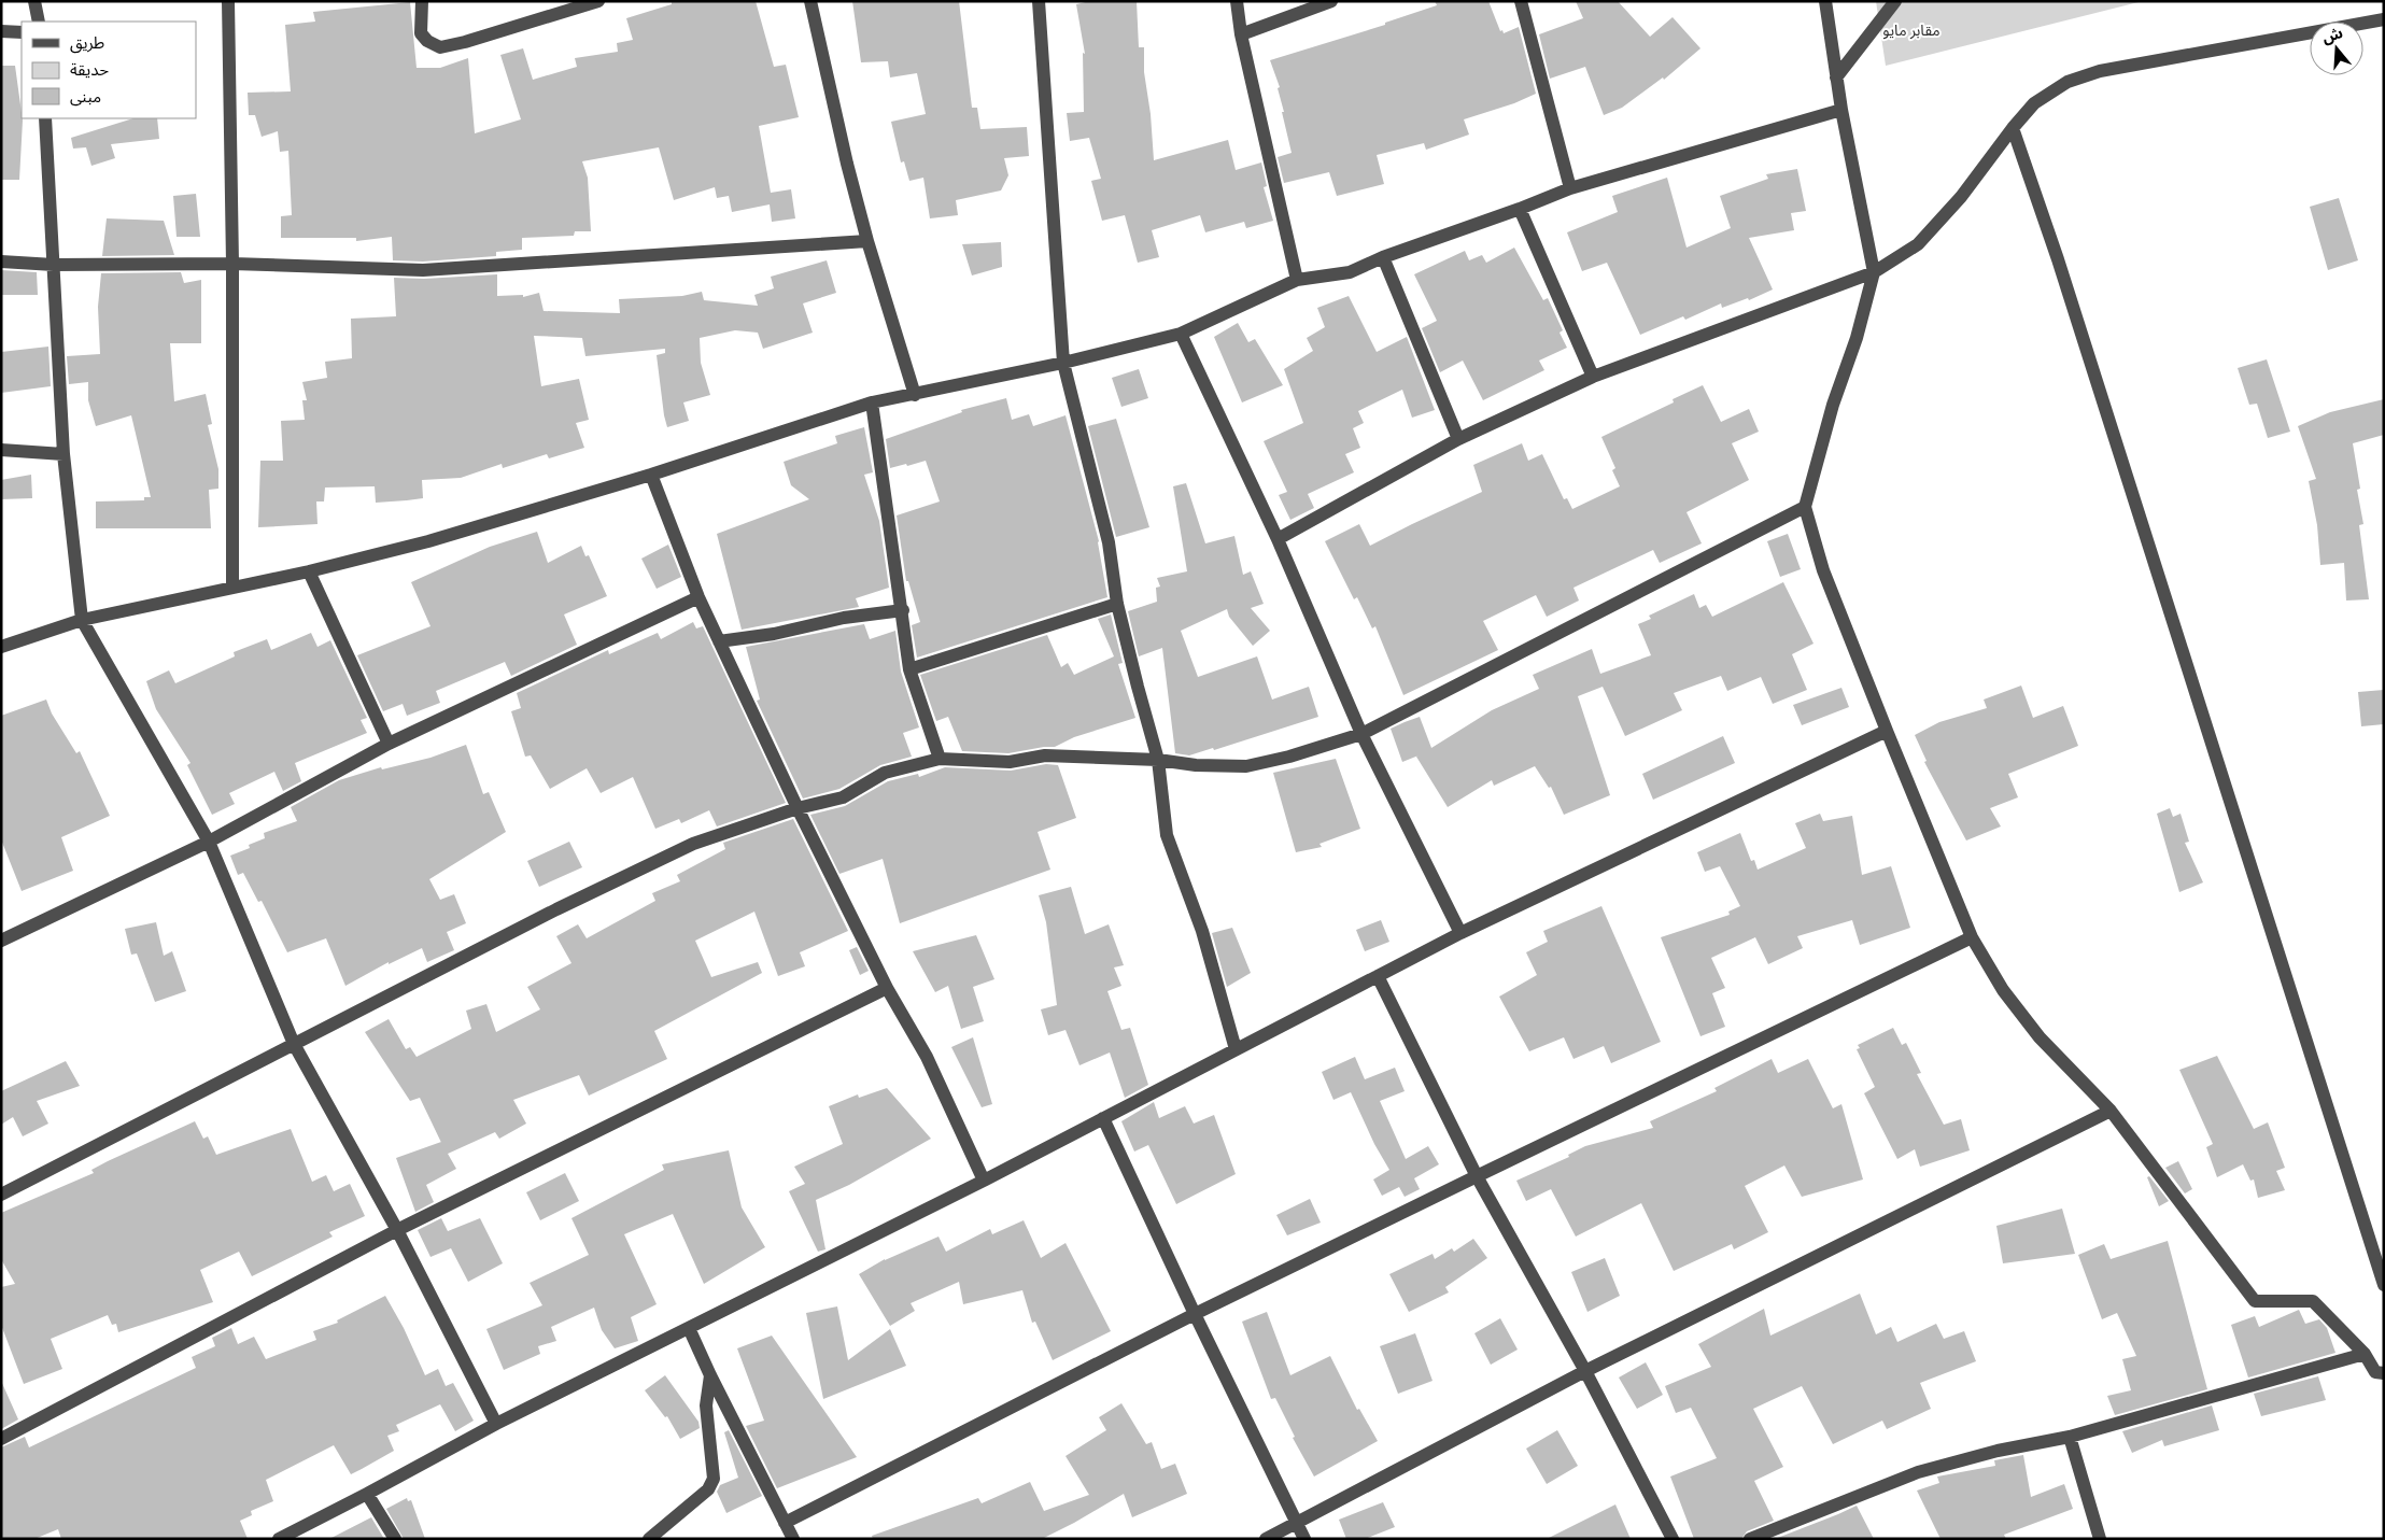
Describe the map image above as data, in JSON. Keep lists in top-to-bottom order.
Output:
{
  "parks": ["مقابر مايو"],
  "legend": ["طريق", "حديقة", "مبنى"],
  "north": "top"
}
